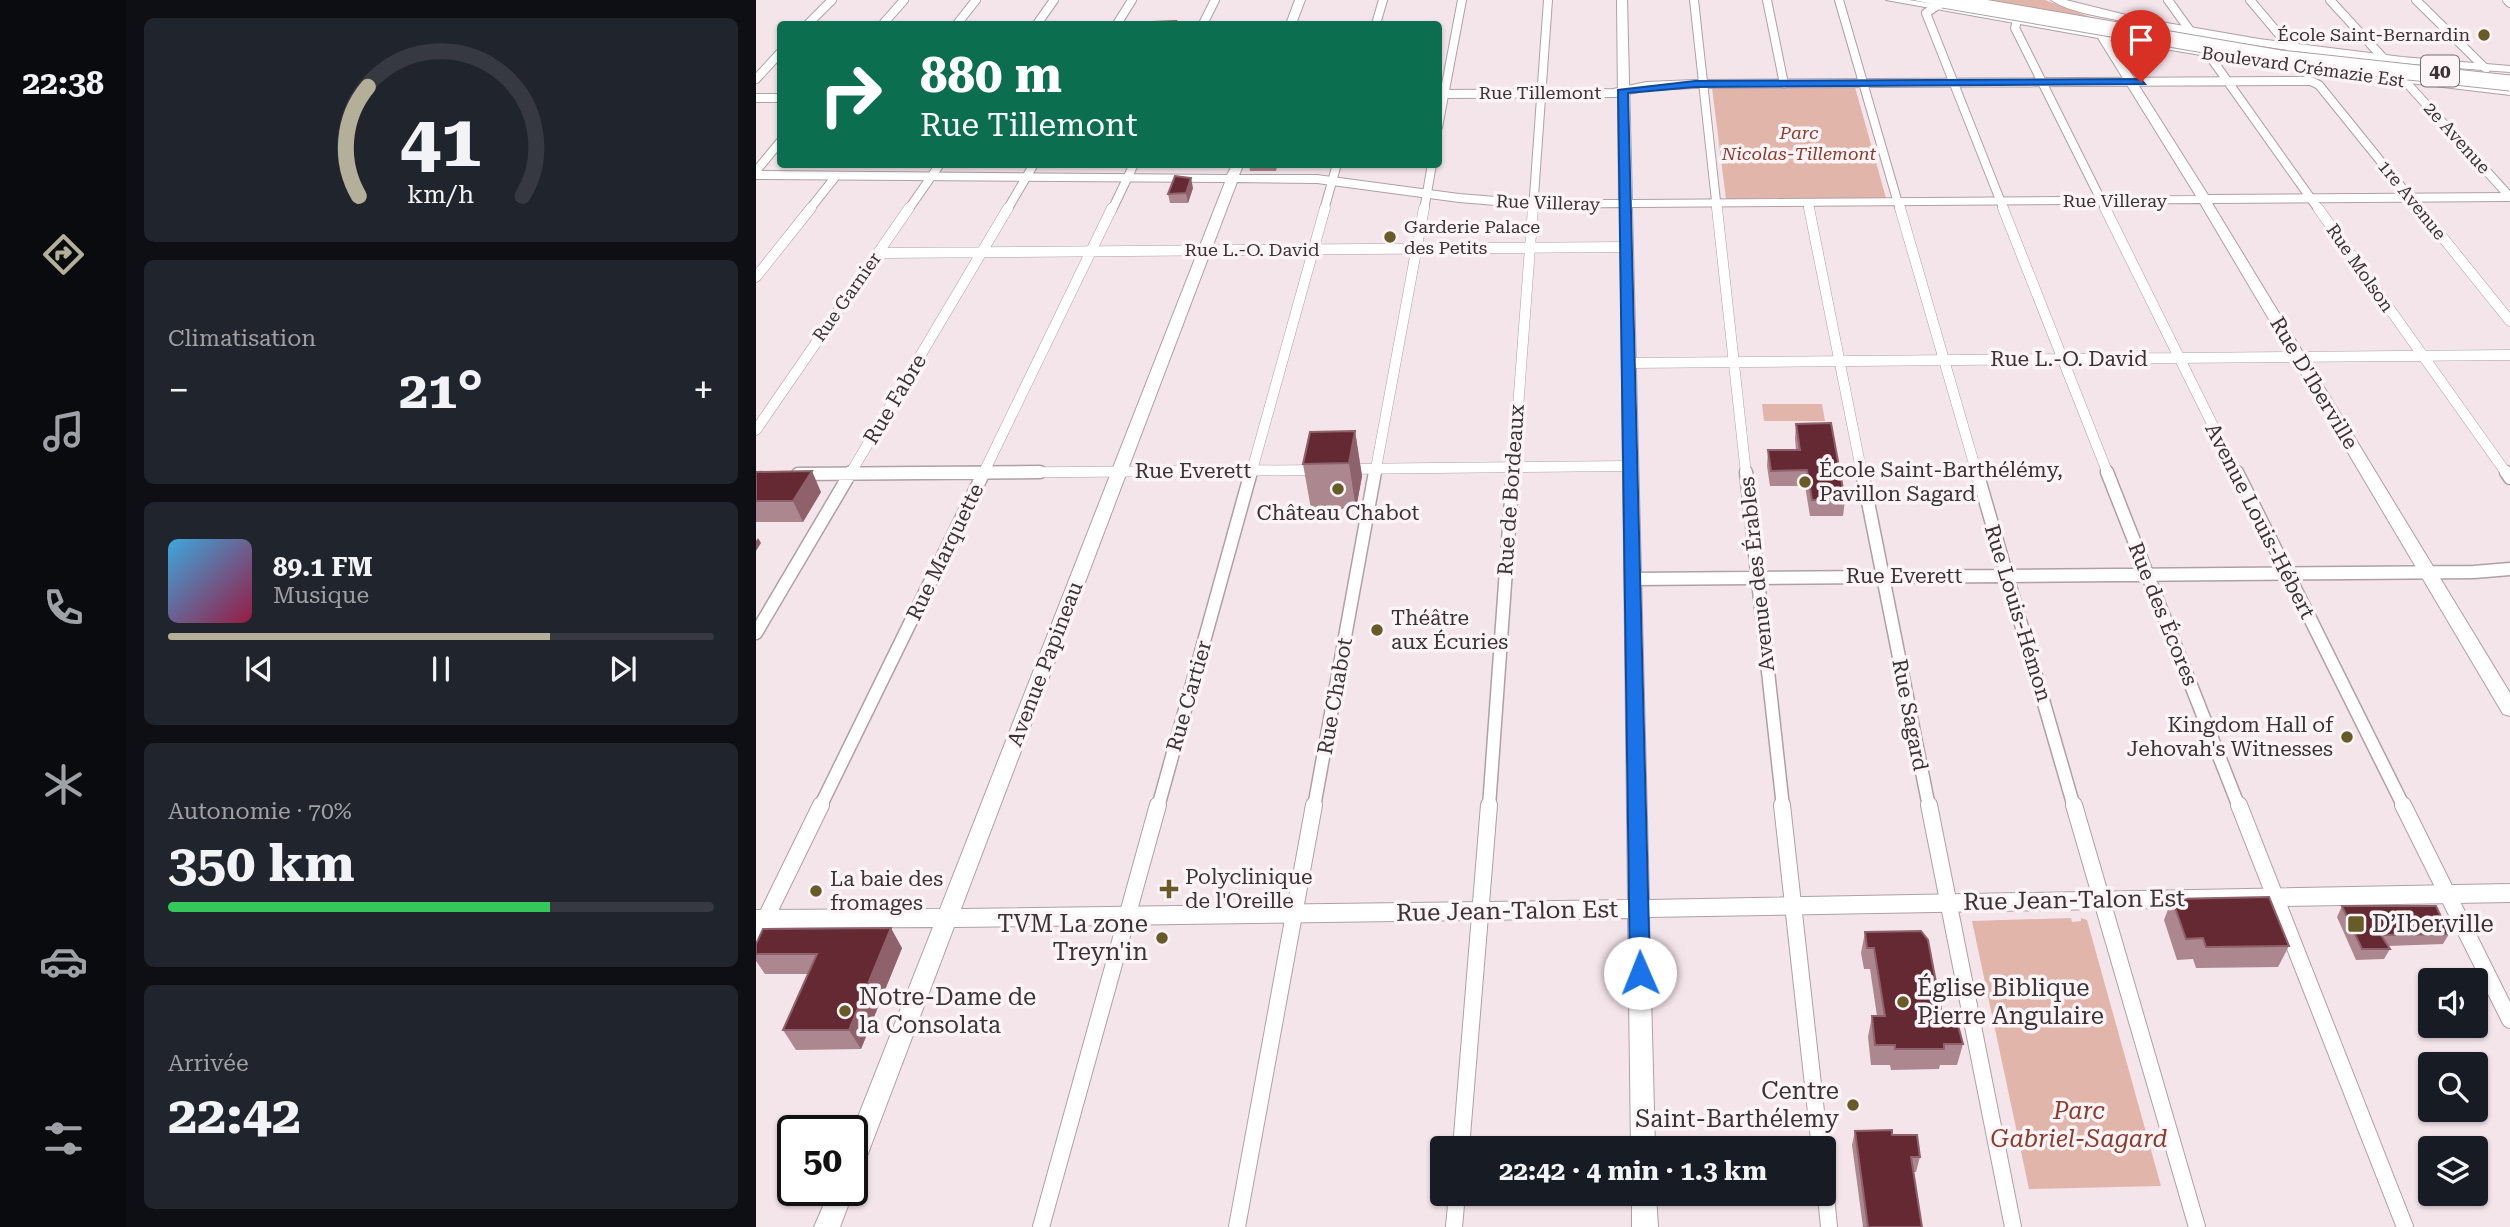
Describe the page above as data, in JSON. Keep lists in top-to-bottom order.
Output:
{
  "streets": {
    "highway": ["40"],
    "main road": [
      "Boulevard Crémazie Est",
      "Rue Villeray",
      "Rue D'Iberville",
      "Avenue Papineau",
      "Rue Jean-Talon Est"
    ],
    "street": [
      "Rue Tillemont",
      "2e Avenue",
      "1re Avenue",
      "Rue L.-O. David",
      "Rue Molson",
      "Rue Garnier",
      "Rue Fabre",
      "Rue Everett",
      "Rue de Bordeaux",
      "Avenue Louis-Hébert",
      "Rue Marquette",
      "Avenue des Érables",
      "Rue Louis-Hémon",
      "Rue des Écores",
      "Rue Cartier",
      "Rue Chabot",
      "Rue Sagard"
    ]
  },
  "crossings": [
    ["Boulevard Crémazie Est", "40"],
    ["Boulevard Crémazie Est", "2e Avenue"],
    ["Boulevard Crémazie Est", "Rue Molson"],
    ["Boulevard Crémazie Est", "Rue D'Iberville"],
    ["Boulevard Crémazie Est", "Avenue Louis-Hébert"],
    ["Boulevard Crémazie Est", "Rue des Écores"],
    ["40", "2e Avenue"],
    ["40", "Rue des Écores"],
    ["Rue Tillemont", "1re Avenue"],
    ["Rue Tillemont", "Rue Molson"],
    ["Rue Tillemont", "Rue D'Iberville"],
    ["Rue Tillemont", "Rue de Bordeaux"],
    ["Rue Tillemont", "Avenue Louis-Hébert"],
    ["Rue Tillemont", "Avenue des Érables"],
    ["Rue Tillemont", "Rue Louis-Hémon"],
    ["Rue Tillemont", "Rue des Écores"],
    ["2e Avenue", "Rue Villeray"],
    ["1re Avenue", "Rue Villeray"],
    ["Rue Villeray", "Rue Molson"],
    ["Rue Villeray", "Rue Garnier"],
    ["Rue Villeray", "Rue D'Iberville"],
    ["Rue Villeray", "Rue Fabre"],
    ["Rue Villeray", "Rue de Bordeaux"],
    ["Rue Villeray", "Avenue Louis-Hébert"],
    ["Rue Villeray", "Rue Marquette"],
    ["Rue Villeray", "Avenue des Érables"],
    ["Rue Villeray", "Rue Louis-Hémon"],
    ["Rue Villeray", "Rue des Écores"],
    ["Rue Villeray", "Avenue Papineau"],
    ["Rue Villeray", "Rue Cartier"],
    ["Rue Villeray", "Rue Chabot"],
    ["Rue Villeray", "Rue Sagard"],
    ["Rue L.-O. David", "Rue Molson"],
    ["Rue L.-O. David", "Rue Garnier"],
    ["Rue L.-O. David", "Rue D'Iberville"],
    ["Rue L.-O. David", "Rue Fabre"],
    ["Rue L.-O. David", "Rue de Bordeaux"],
    ["Rue L.-O. David", "Avenue Louis-Hébert"],
    ["Rue L.-O. David", "Rue Marquette"],
    ["Rue L.-O. David", "Avenue des Érables"],
    ["Rue L.-O. David", "Rue Louis-Hémon"],
    ["Rue L.-O. David", "Rue des Écores"],
    ["Rue L.-O. David", "Avenue Papineau"],
    ["Rue L.-O. David", "Rue Cartier"],
    ["Rue L.-O. David", "Rue Chabot"],
    ["Rue L.-O. David", "Rue Sagard"],
    ["Rue D'Iberville", "Rue Everett"],
    ["Rue Fabre", "Rue Everett"],
    ["Rue Everett", "Rue de Bordeaux"],
    ["Rue Everett", "Avenue Louis-Hébert"],
    ["Rue Everett", "Rue Marquette"],
    ["Rue Everett", "Avenue des Érables"],
    ["Rue Everett", "Rue Louis-Hémon"],
    ["Rue Everett", "Rue des Écores"],
    ["Rue Everett", "Avenue Papineau"],
    ["Rue Everett", "Rue Cartier"],
    ["Rue Everett", "Rue Chabot"],
    ["Rue Everett", "Rue Sagard"],
    ["Rue de Bordeaux", "Rue Jean-Talon Est"],
    ["Avenue Louis-Hébert", "Rue Jean-Talon Est"],
    ["Rue Marquette", "Rue Jean-Talon Est"],
    ["Avenue des Érables", "Rue Jean-Talon Est"],
    ["Rue Louis-Hémon", "Rue Jean-Talon Est"],
    ["Rue des Écores", "Rue Jean-Talon Est"],
    ["Avenue Papineau", "Rue Jean-Talon Est"],
    ["Rue Cartier", "Rue Jean-Talon Est"],
    ["Rue Chabot", "Rue Jean-Talon Est"],
    ["Rue Sagard", "Rue Jean-Talon Est"]
  ],
  "parks": ["Parc Nicolas-Tillemont", "Parc Gabriel-Sagard"],
  "places": {
    "other": [
      "École Saint-Bernardin",
      "Garderie Palace des Petits",
      "École Saint-Barthélémy, Pavillon Sagard",
      "Château Chabot",
      "Théâtre aux Écuries",
      "Kingdom Hall of Jehovah's Witnesses",
      "La baie des fromages",
      "TVM La zone Treyn'in",
      "Église Biblique Pierre Angulaire",
      "Notre-Dame de la Consolata",
      "Centre Saint-Barthélemy"
    ],
    "health": ["Polyclinique de l'Oreille"],
    "transit": ["D’Iberville"]
  },
  "page": {
    "tabs": "22:38",
    "turn": ["880 m", "Rue Tillemont"],
    "tile": [
      "Climatisation",
      ["Autonomie · 70%", "350 km"],
      ["Arrivée", "22:42"]
    ],
    "heat": ["−", "21°", "+"],
    "song": ["89.1 FM", "Musique"],
    "limit": "50",
    "trip": "22:42 · 4 min · 1.3 km",
    "gauge": ["41", "km/h"]
  }
}
